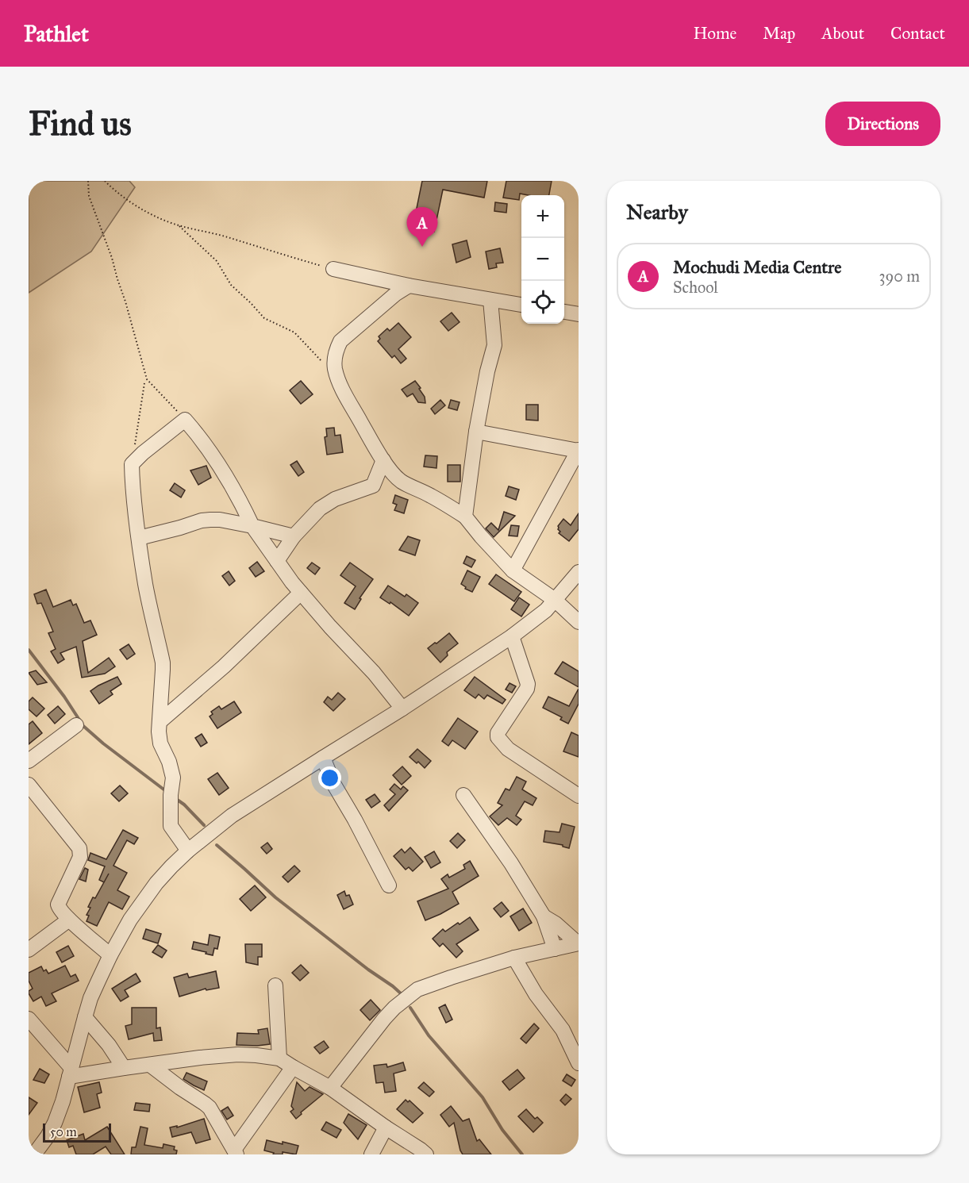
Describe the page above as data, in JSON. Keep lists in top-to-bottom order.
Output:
{
  "scale_bar": "50 m",
  "page": {
    "header": "Pathlet",
    "nav": [
      "Home",
      "Map",
      "About",
      "Contact"
    ],
    "buttons": "Directions",
    "title": "Find us",
    "heading": "Nearby",
    "map_buttons": ["+", "−"],
    "pins": "A",
    "list": [
      {
        "mark": "A",
        "name": "Mochudi Media Centre",
        "note": "School",
        "value": "390 m"
      }
    ],
    "scale": "50 m"
  }
}
